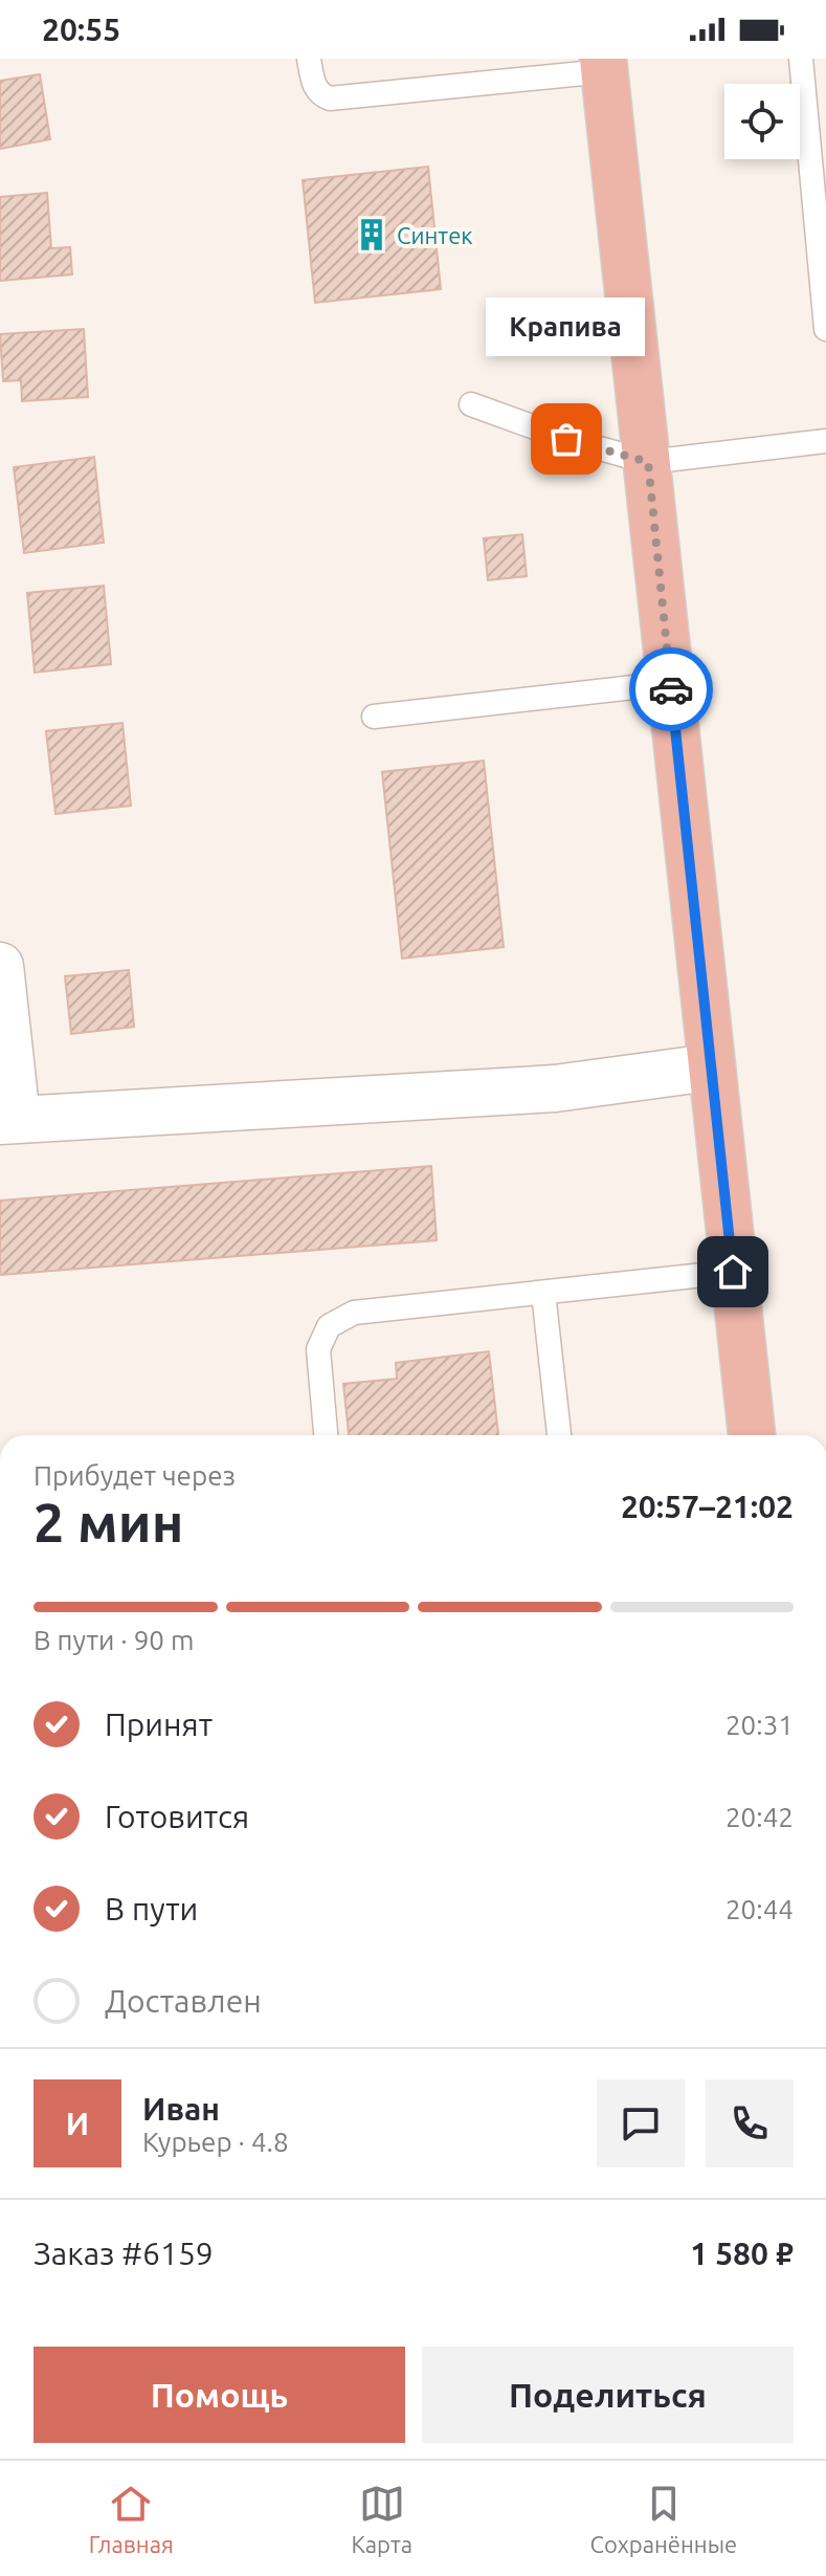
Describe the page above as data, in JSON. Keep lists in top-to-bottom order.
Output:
{
  "places": {
    "building": ["Синтек"],
    "other": ["Крапива"]
  },
  "page": {
    "status": "20:55",
    "bubble": "Крапива",
    "heading": ["2 мин", "Прибудет через", "20:57–21:02"],
    "panel": [
      "Иван",
      "Курьер · 4.8",
      "Заказ #6159",
      "1 580 ₽"
    ],
    "bar": "В пути · 90 m",
    "list": [
      ["Принят", "20:31"],
      ["Готовится", "20:42"],
      ["В пути", "20:44"],
      "Доставлен"
    ],
    "round": "И",
    "buttons": ["Помощь", "Поделиться"],
    "tabs": ["Главная", "Карта", "Сохранённые"]
  }
}
